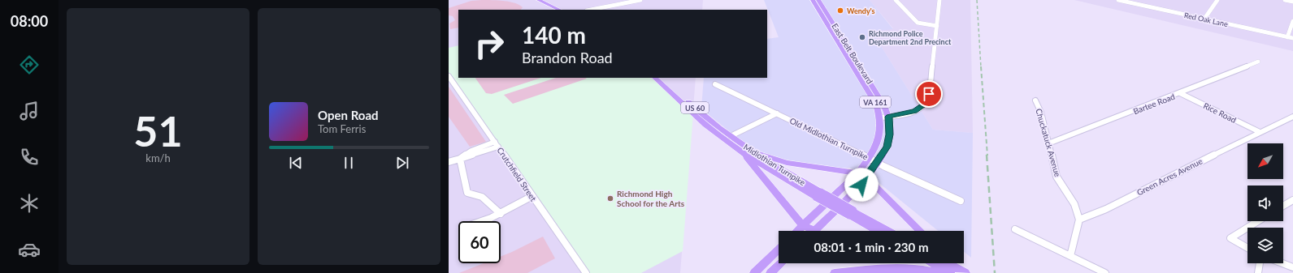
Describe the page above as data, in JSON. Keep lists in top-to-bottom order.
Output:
{
  "streets": {
    "main road": [
      "East Belt Boulevard",
      "VA 161",
      "US 60",
      "Midlothian Turnpike"
    ],
    "street": [
      "Red Oak Lane",
      "Bartee Road",
      "Rice Road",
      "Old Midlothian Turnpike",
      "Chuckatuck Avenue",
      "Crutchfield Street",
      "Green Acres Avenue"
    ]
  },
  "crossings": [
    ["East Belt Boulevard", "VA 161"],
    ["East Belt Boulevard", "Old Midlothian Turnpike"],
    ["Bartee Road", "Rice Road"],
    ["Bartee Road", "Chuckatuck Avenue"],
    ["Rice Road", "Green Acres Avenue"],
    ["Chuckatuck Avenue", "Green Acres Avenue"]
  ],
  "places": ["Wendy's", "Richmond Police Department 2nd Precinct", "Richmond High School for the Arts"],
  "north": "bottom left",
  "page": {
    "tabs": "08:00",
    "tile": ["51", "km/h"],
    "turn": ["140 m", "Brandon Road"],
    "song": ["Open Road", "Tom Ferris"],
    "limit": "60",
    "trip": "08:01 · 1 min · 230 m"
  }
}
